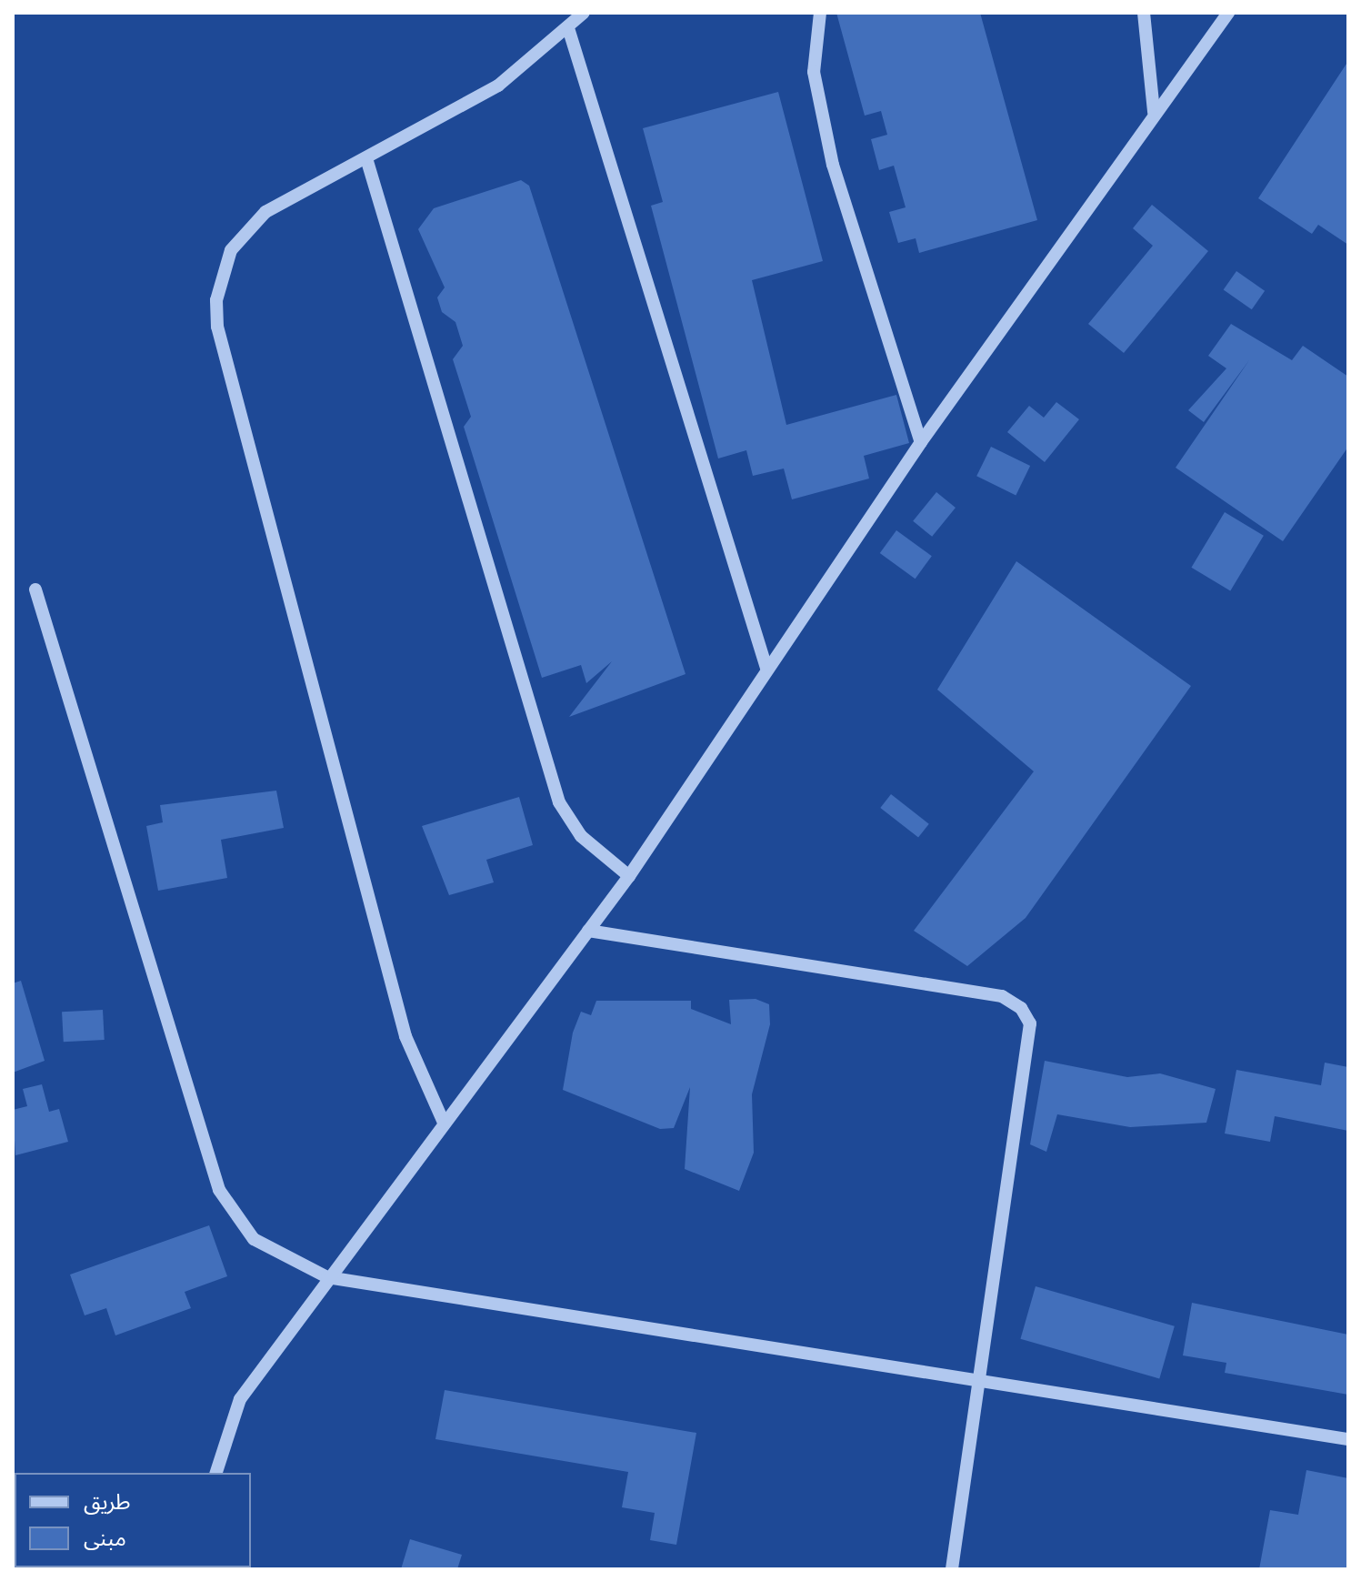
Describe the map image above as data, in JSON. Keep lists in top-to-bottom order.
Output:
{
  "legend": ["طريق", "مبنى"]
}
